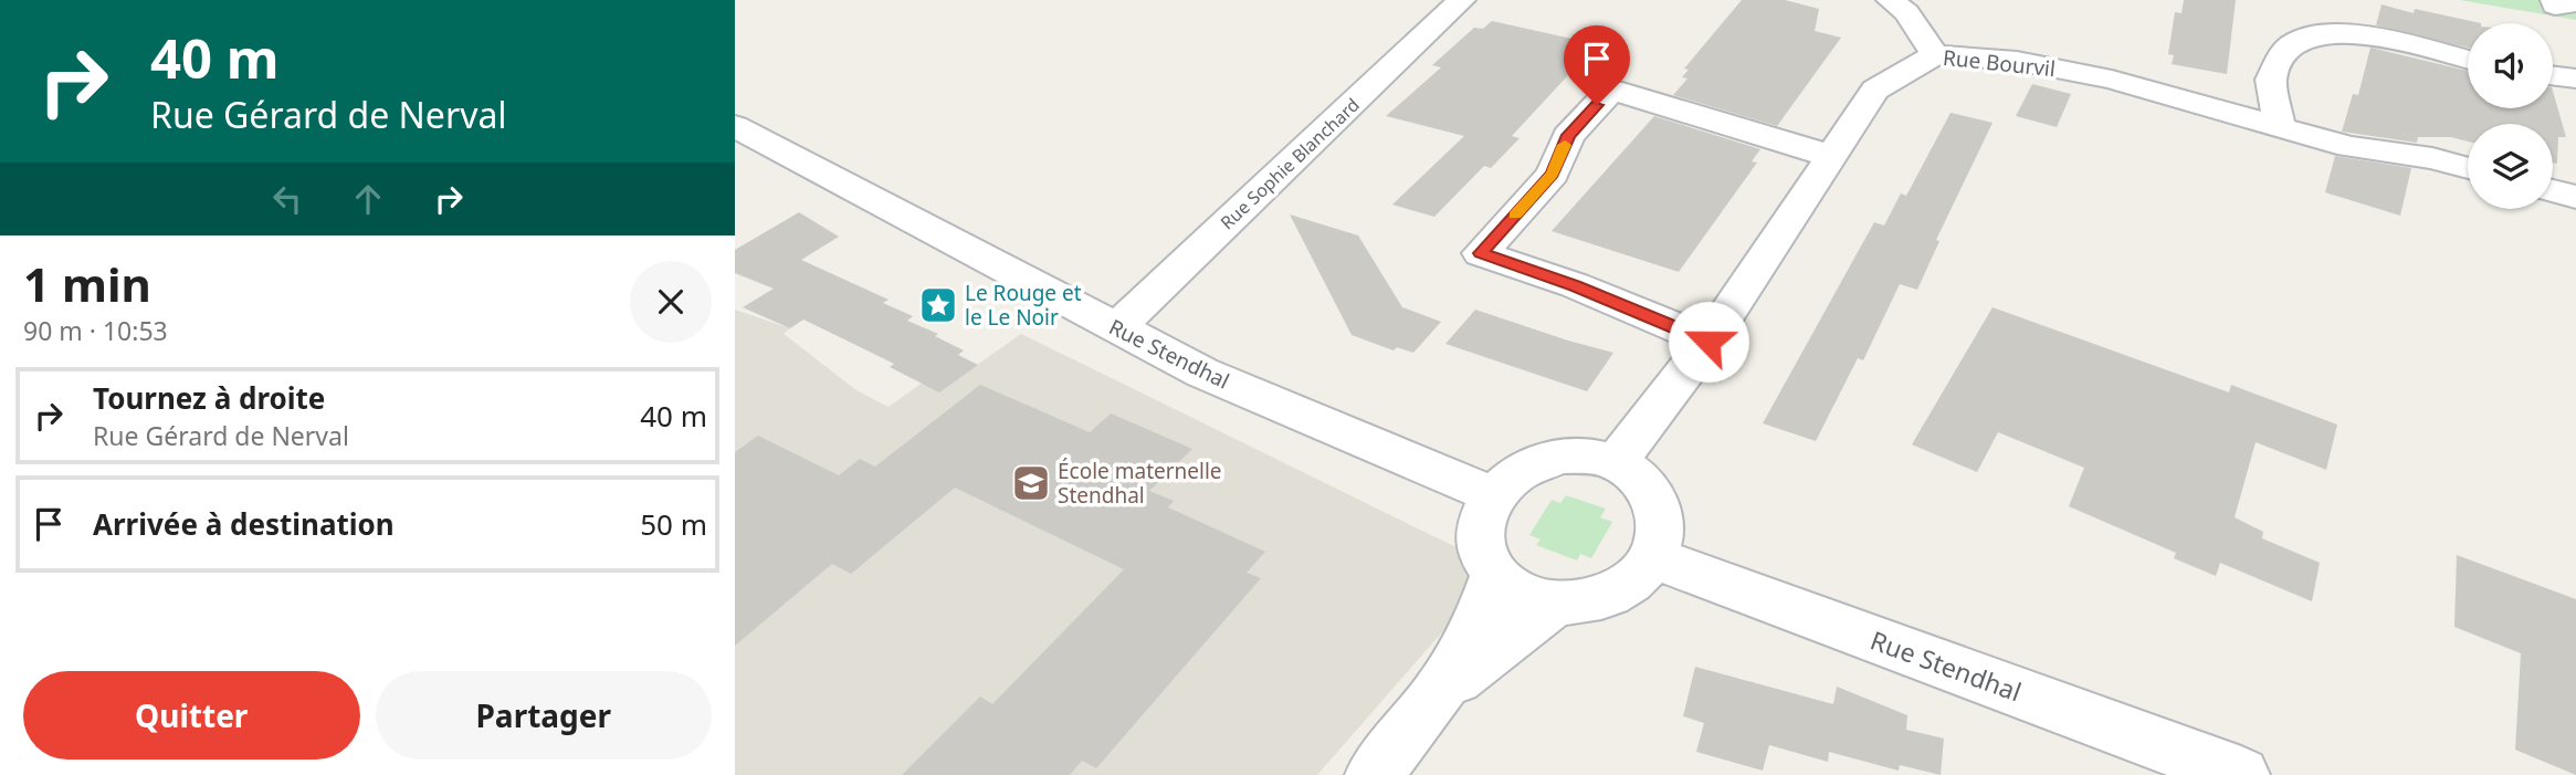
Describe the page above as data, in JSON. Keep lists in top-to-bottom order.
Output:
{
  "streets": {
    "street": ["Rue Bourvil", "Rue Sophie Blanchard", "Rue Stendhal"]
  },
  "crossings": [
    ["Rue Bourvil", "Rue Stendhal"],
    ["Rue Sophie Blanchard", "Rue Stendhal"]
  ],
  "places": {
    "place": ["Le Rouge et le Le Noir"],
    "school or university": ["École maternelle Stendhal"]
  },
  "page": {
    "turn": ["40 m", "Rue Gérard de Nerval"],
    "heading": ["1 min", "90 m · 10:53"],
    "list": [
      {
        "name": "Tournez à droite",
        "note": "Rue Gérard de Nerval",
        "value": "40 m"
      },
      {
        "name": "Arrivée à destination",
        "value": "50 m"
      }
    ],
    "buttons": ["Quitter", "Partager"]
  }
}
